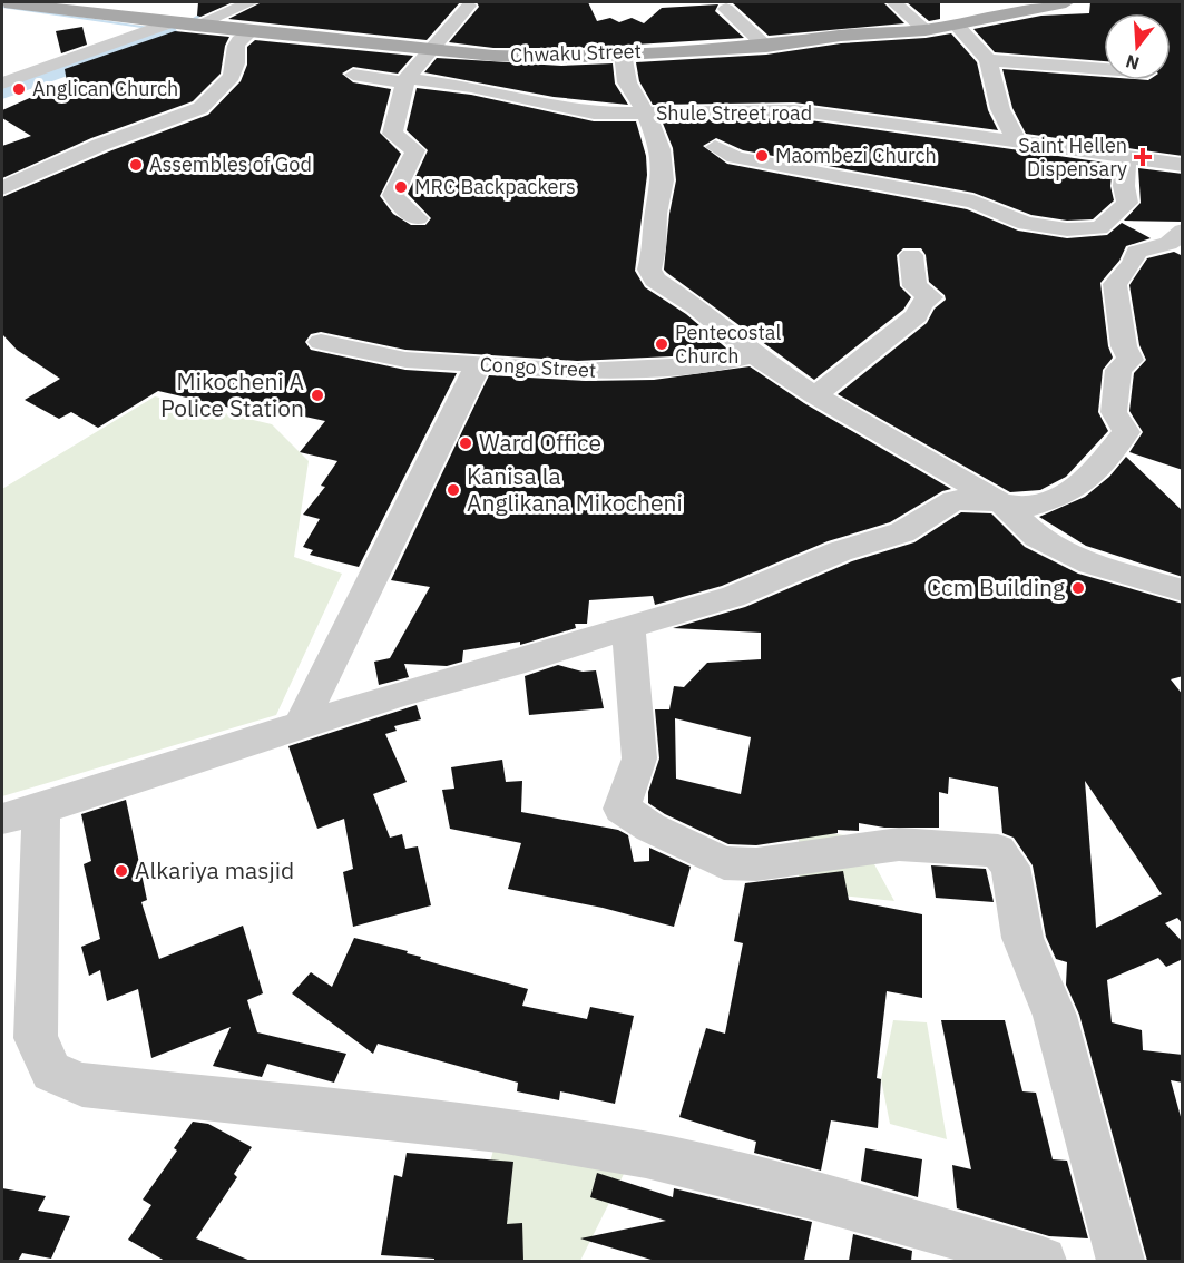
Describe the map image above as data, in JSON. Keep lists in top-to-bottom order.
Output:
{
  "streets": {
    "main road": ["Chwaku Street"],
    "street": ["Shule Street road", "Congo Street"]
  },
  "places": {
    "other": [
      "Anglican Church",
      "Maombezi Church",
      "Assembles of God",
      "MRC Backpackers",
      "Pentecostal Church",
      "Mikocheni A Police Station",
      "Ward Office",
      "Kanisa la Anglikana Mikocheni",
      "Ccm Building",
      "Alkariya masjid"
    ],
    "health": ["Saint Hellen Dispensary"]
  },
  "north": "bottom"
}
